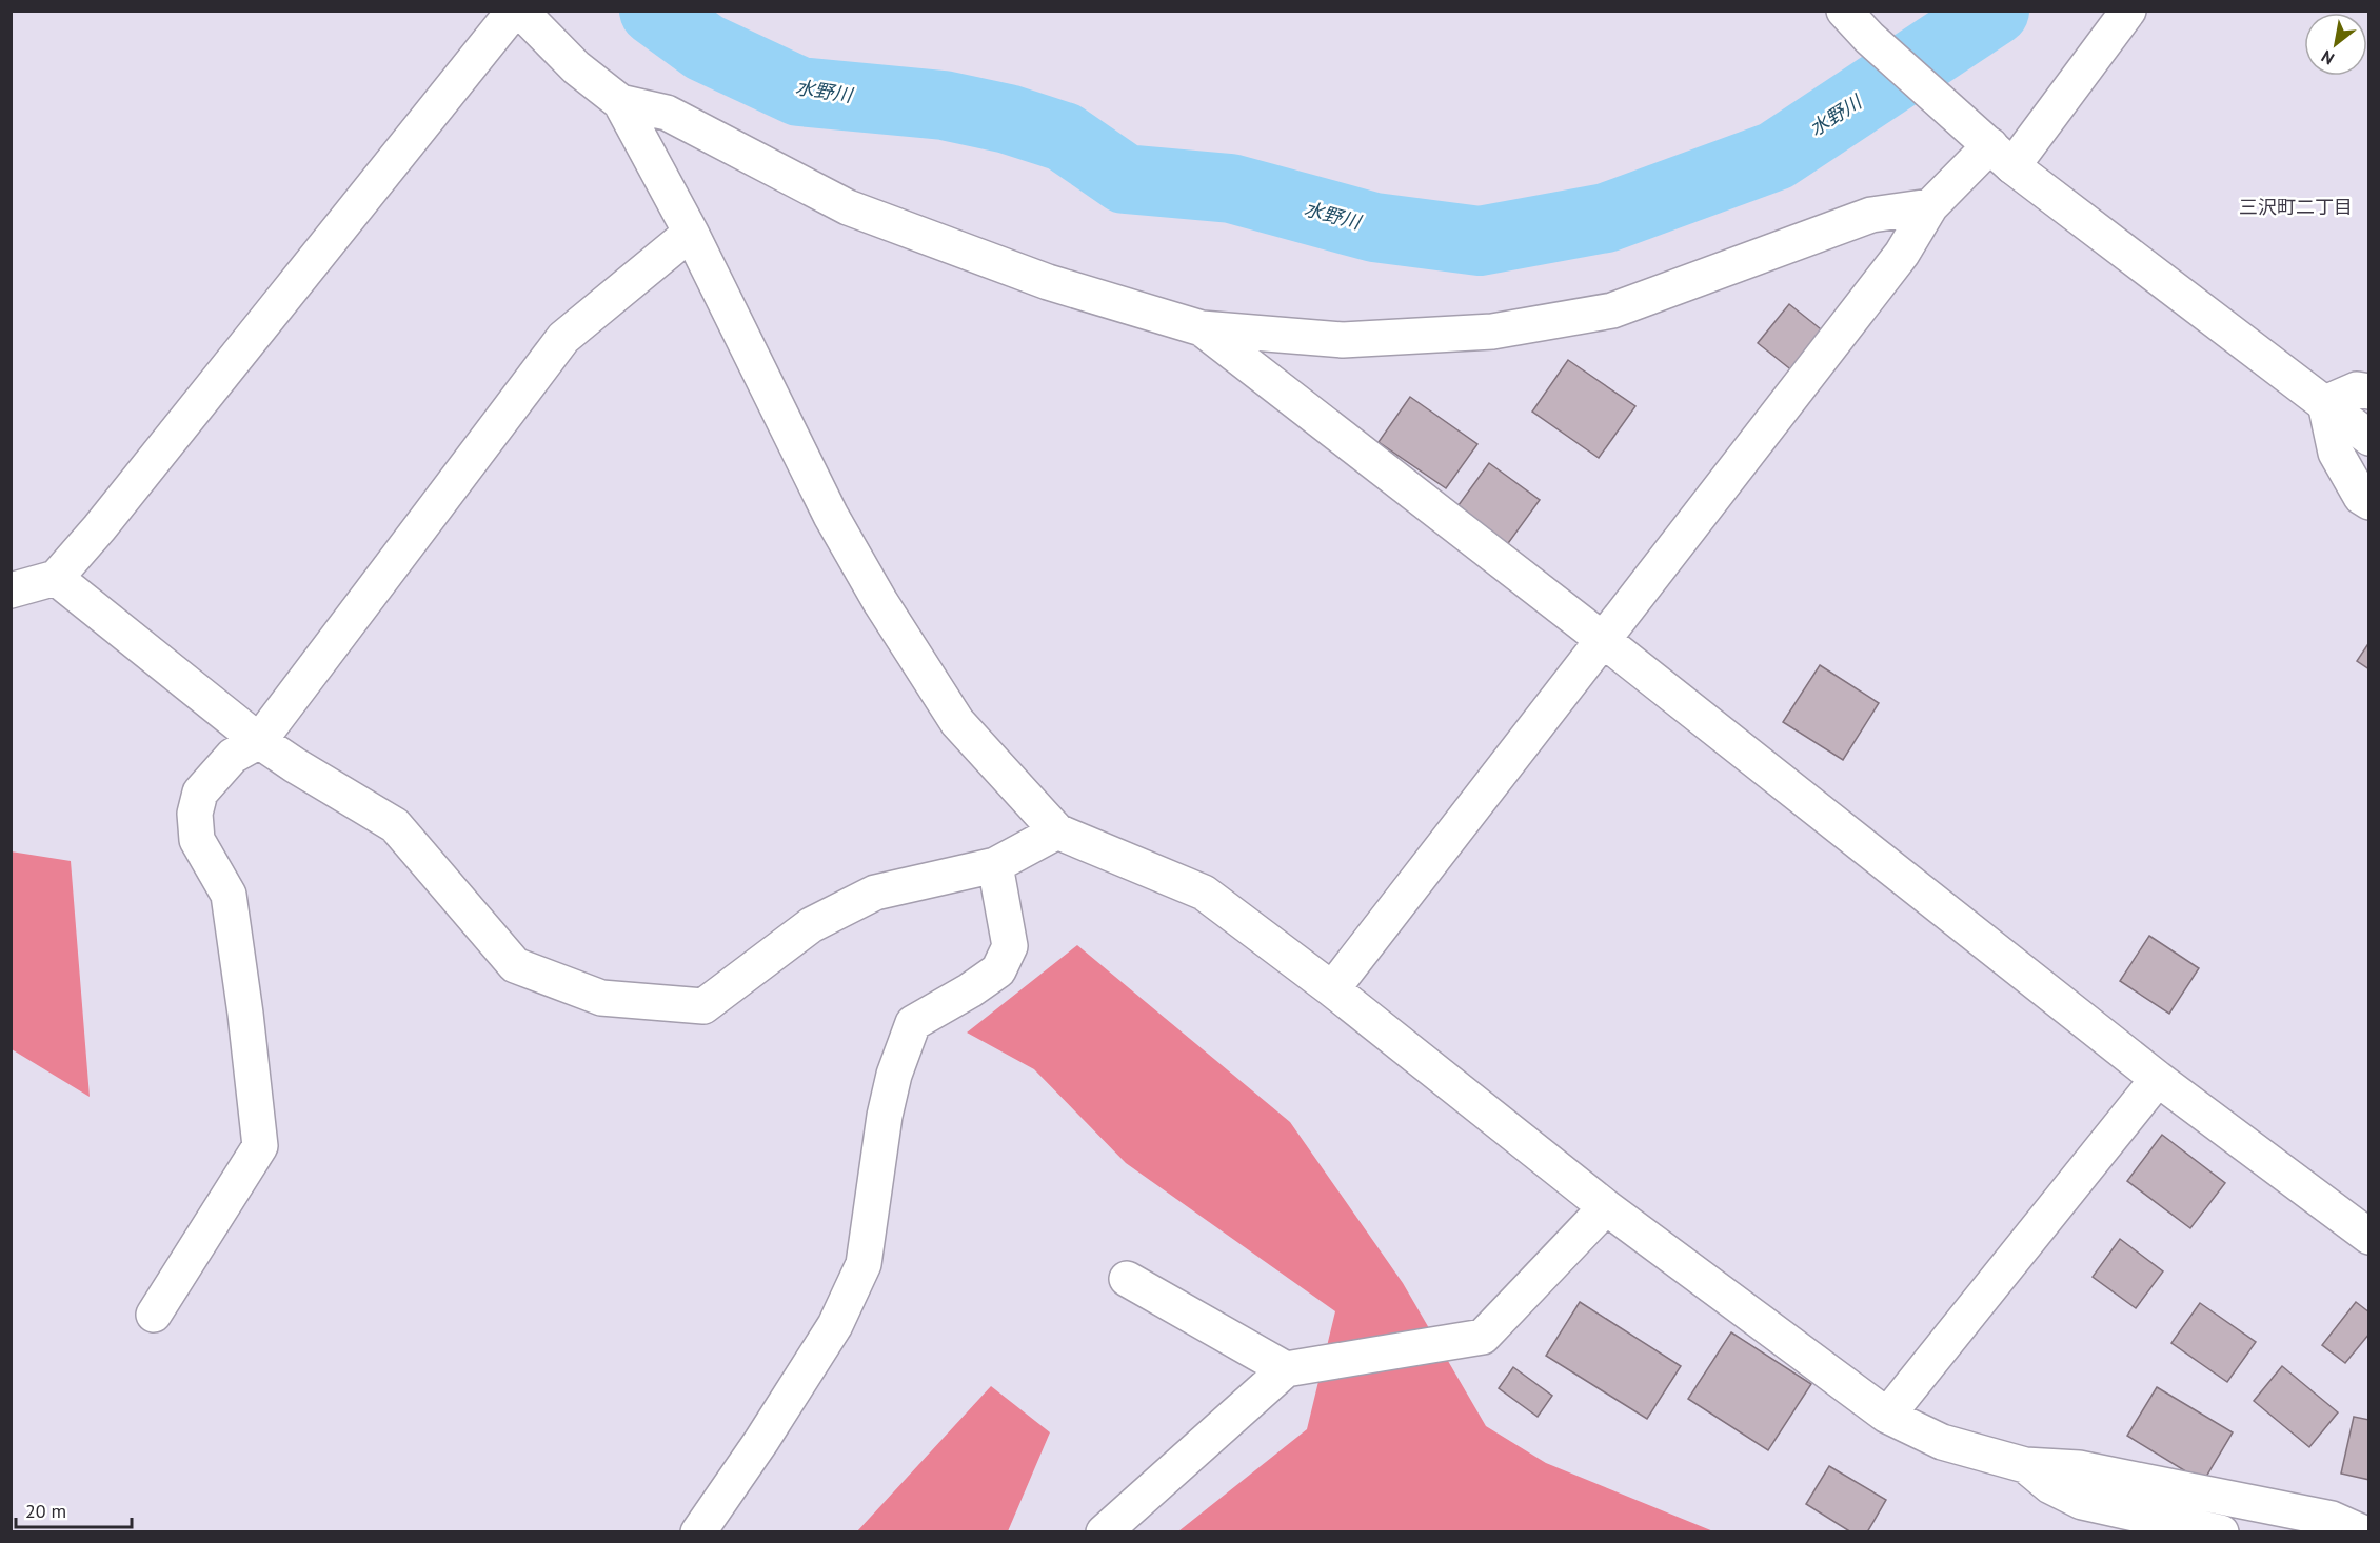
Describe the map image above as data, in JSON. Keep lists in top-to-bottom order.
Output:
{
  "districts": ["三沢町二丁目"],
  "water": ["水野川"],
  "scale_bar": "20 m",
  "north": "bottom left"
}
